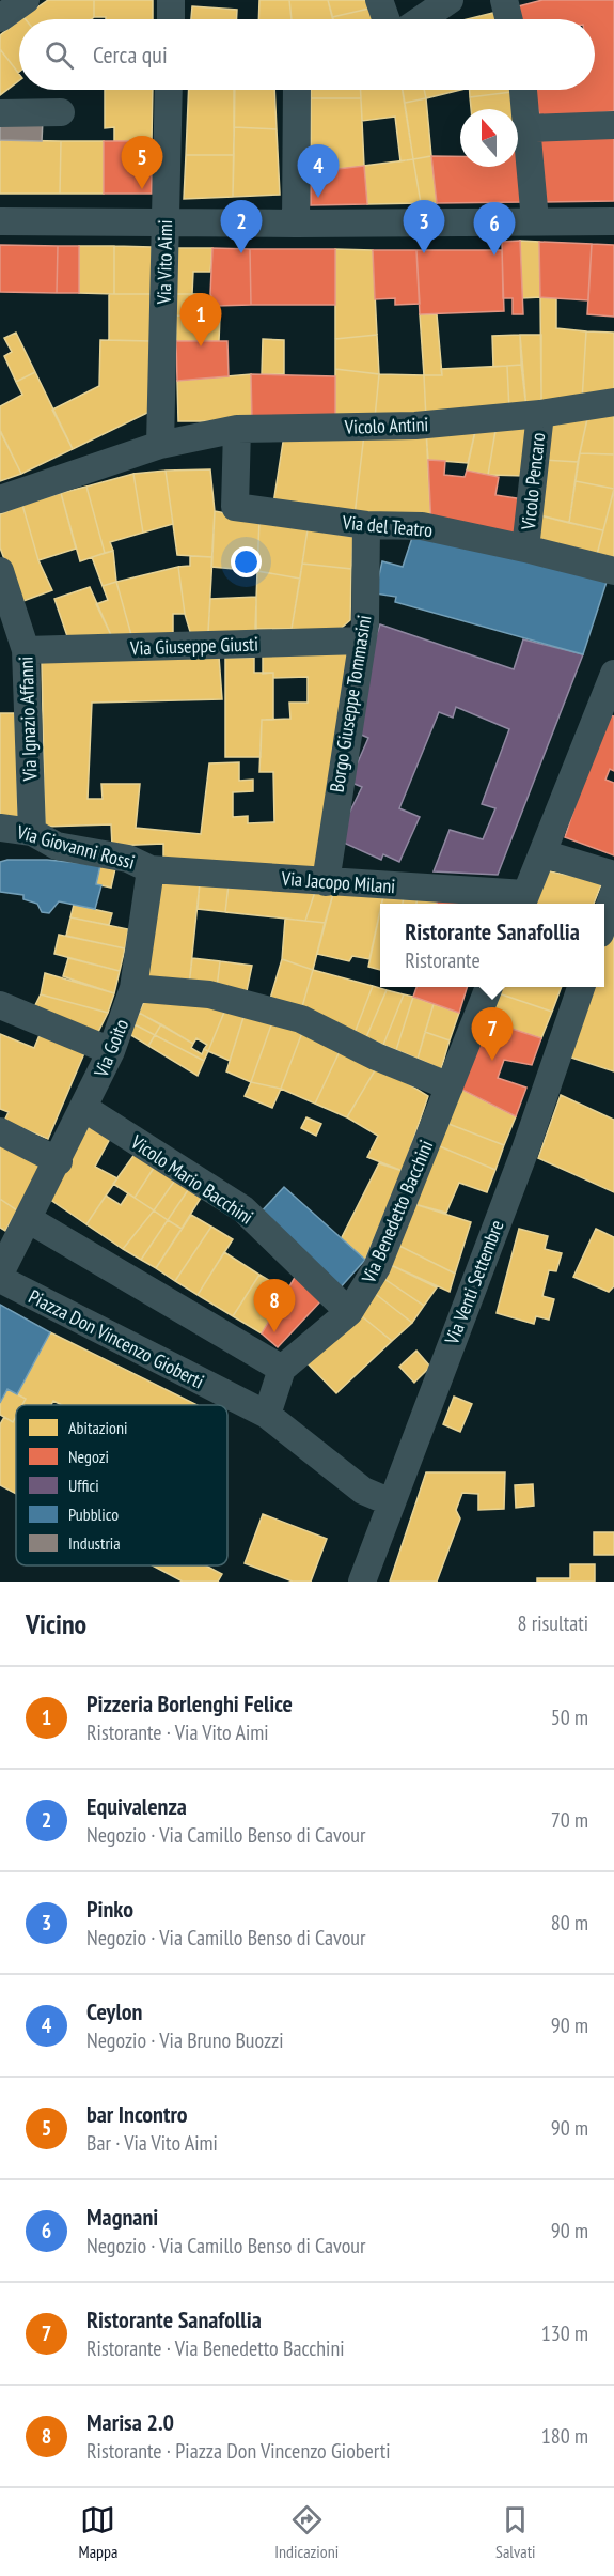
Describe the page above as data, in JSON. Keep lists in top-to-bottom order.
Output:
{
  "streets": {
    "street": [
      "Via Vito Aimi",
      "Vicolo Antini",
      "Vicolo Pencaro",
      "Via del Teatro",
      "Via Giuseppe Giusti",
      "Borgo Giuseppe Tommasini",
      "Via Ignazio Affanni",
      "Via Giovanni Rossi",
      "Via Jacopo Milani",
      "Via Goito",
      "Vicolo Mario Bacchini",
      "Via Benedetto Bacchini",
      "Via Venti Settembre",
      "Piazza Don Vincenzo Gioberti"
    ]
  },
  "crossings": [
    ["Via Vito Aimi", "Vicolo Antini"],
    ["Vicolo Antini", "Vicolo Pencaro"],
    ["Vicolo Antini", "Via del Teatro"],
    ["Vicolo Pencaro", "Via del Teatro"],
    ["Via del Teatro", "Borgo Giuseppe Tommasini"],
    ["Via Giuseppe Giusti", "Borgo Giuseppe Tommasini"],
    ["Via Giuseppe Giusti", "Via Ignazio Affanni"],
    ["Borgo Giuseppe Tommasini", "Via Jacopo Milani"],
    ["Via Ignazio Affanni", "Via Giovanni Rossi"],
    ["Via Giovanni Rossi", "Via Jacopo Milani"],
    ["Via Giovanni Rossi", "Via Goito"],
    ["Via Jacopo Milani", "Via Goito"],
    ["Via Goito", "Vicolo Mario Bacchini"],
    ["Via Goito", "Piazza Don Vincenzo Gioberti"],
    ["Vicolo Mario Bacchini", "Via Benedetto Bacchini"],
    ["Via Venti Settembre", "Piazza Don Vincenzo Gioberti"]
  ],
  "legend": [
    "Abitazioni",
    "Negozi",
    "Uffici",
    "Pubblico",
    "Industria"
  ],
  "north": "top",
  "page": {
    "search": "Cerca qui",
    "pins": [
      "5",
      "4",
      "2",
      "3",
      "6",
      "1",
      "7",
      "8"
    ],
    "popup": ["Ristorante Sanafollia", "Ristorante"],
    "heading": ["Vicino", "8 risultati"],
    "list": [
      {
        "mark": "1",
        "name": "Pizzeria Borlenghi Felice",
        "note": "Ristorante · Via Vito Aimi",
        "value": "50 m"
      },
      {
        "mark": "2",
        "name": "Equivalenza",
        "note": "Negozio · Via Camillo Benso di Cavour",
        "value": "70 m"
      },
      {
        "mark": "3",
        "name": "Pinko",
        "note": "Negozio · Via Camillo Benso di Cavour",
        "value": "80 m"
      },
      {
        "mark": "4",
        "name": "Ceylon",
        "note": "Negozio · Via Bruno Buozzi",
        "value": "90 m"
      },
      {
        "mark": "5",
        "name": "bar Incontro",
        "note": "Bar · Via Vito Aimi",
        "value": "90 m"
      },
      {
        "mark": "6",
        "name": "Magnani",
        "note": "Negozio · Via Camillo Benso di Cavour",
        "value": "90 m"
      },
      {
        "mark": "7",
        "name": "Ristorante Sanafollia",
        "note": "Ristorante · Via Benedetto Bacchini",
        "value": "130 m"
      },
      {
        "mark": "8",
        "name": "Marisa 2.0",
        "note": "Ristorante · Piazza Don Vincenzo Gioberti",
        "value": "180 m"
      }
    ],
    "nav": ["Mappa", "Indicazioni", "Salvati"]
  }
}
